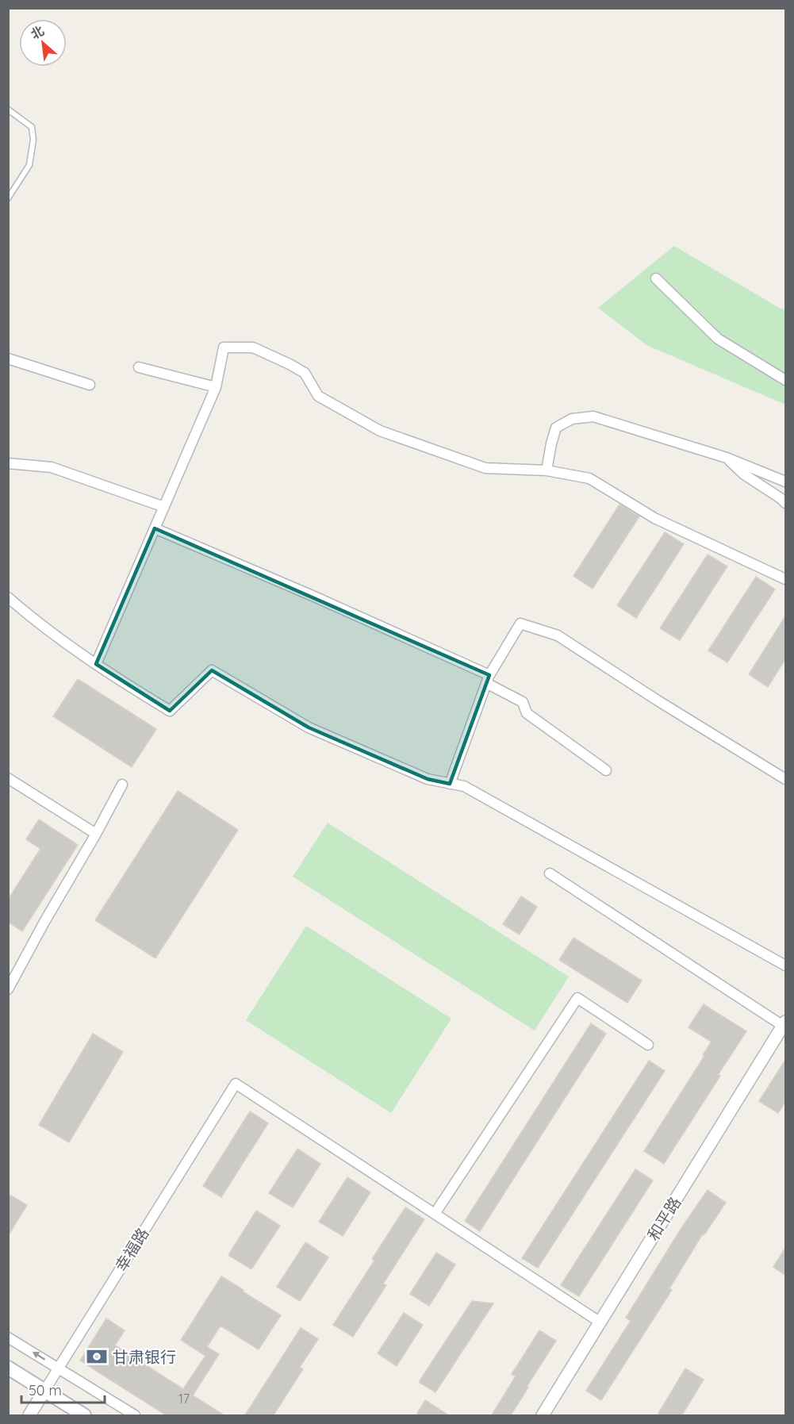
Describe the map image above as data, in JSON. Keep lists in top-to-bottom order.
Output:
{
  "streets": {
    "street": ["和平路", "幸福路"]
  },
  "places": {
    "bank": ["甘肃银行"]
  },
  "house_numbers": ["17"],
  "scale_bar": "50 m",
  "north": "top left"
}
